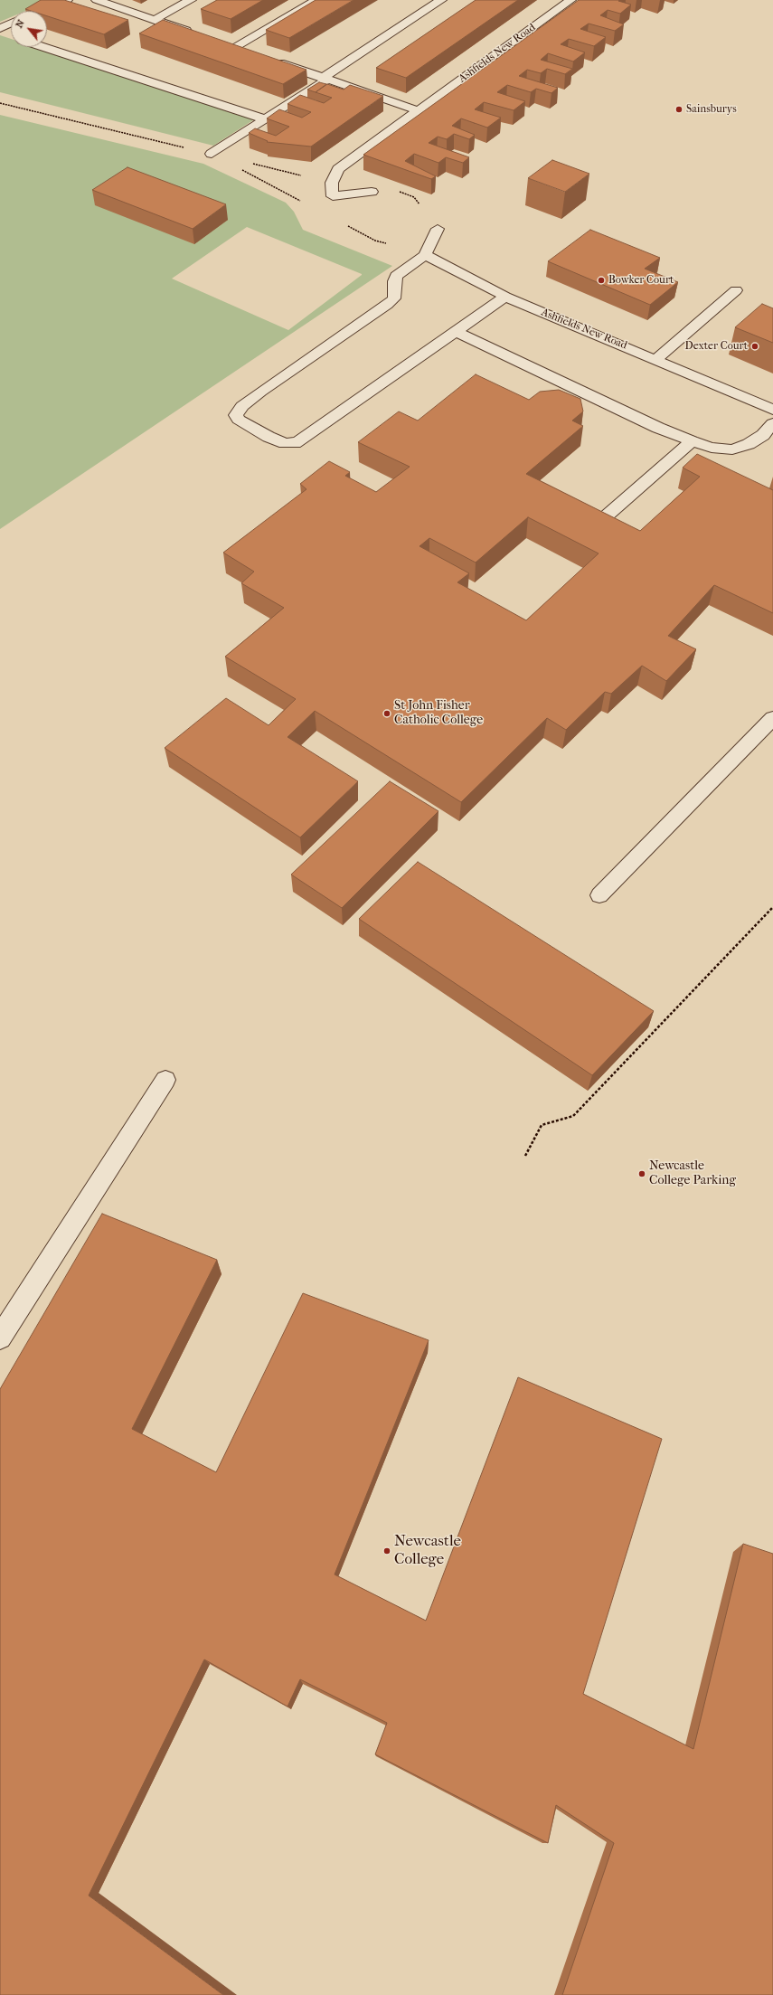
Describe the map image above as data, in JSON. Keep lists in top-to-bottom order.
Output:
{
  "streets": {
    "street": ["Ashfields New Road"]
  },
  "places": [
    "Sainsburys",
    "Bowker Court",
    "Dexter Court",
    "St John Fisher Catholic College",
    "Newcastle College Parking",
    "Newcastle College"
  ],
  "north": "top left"
}
